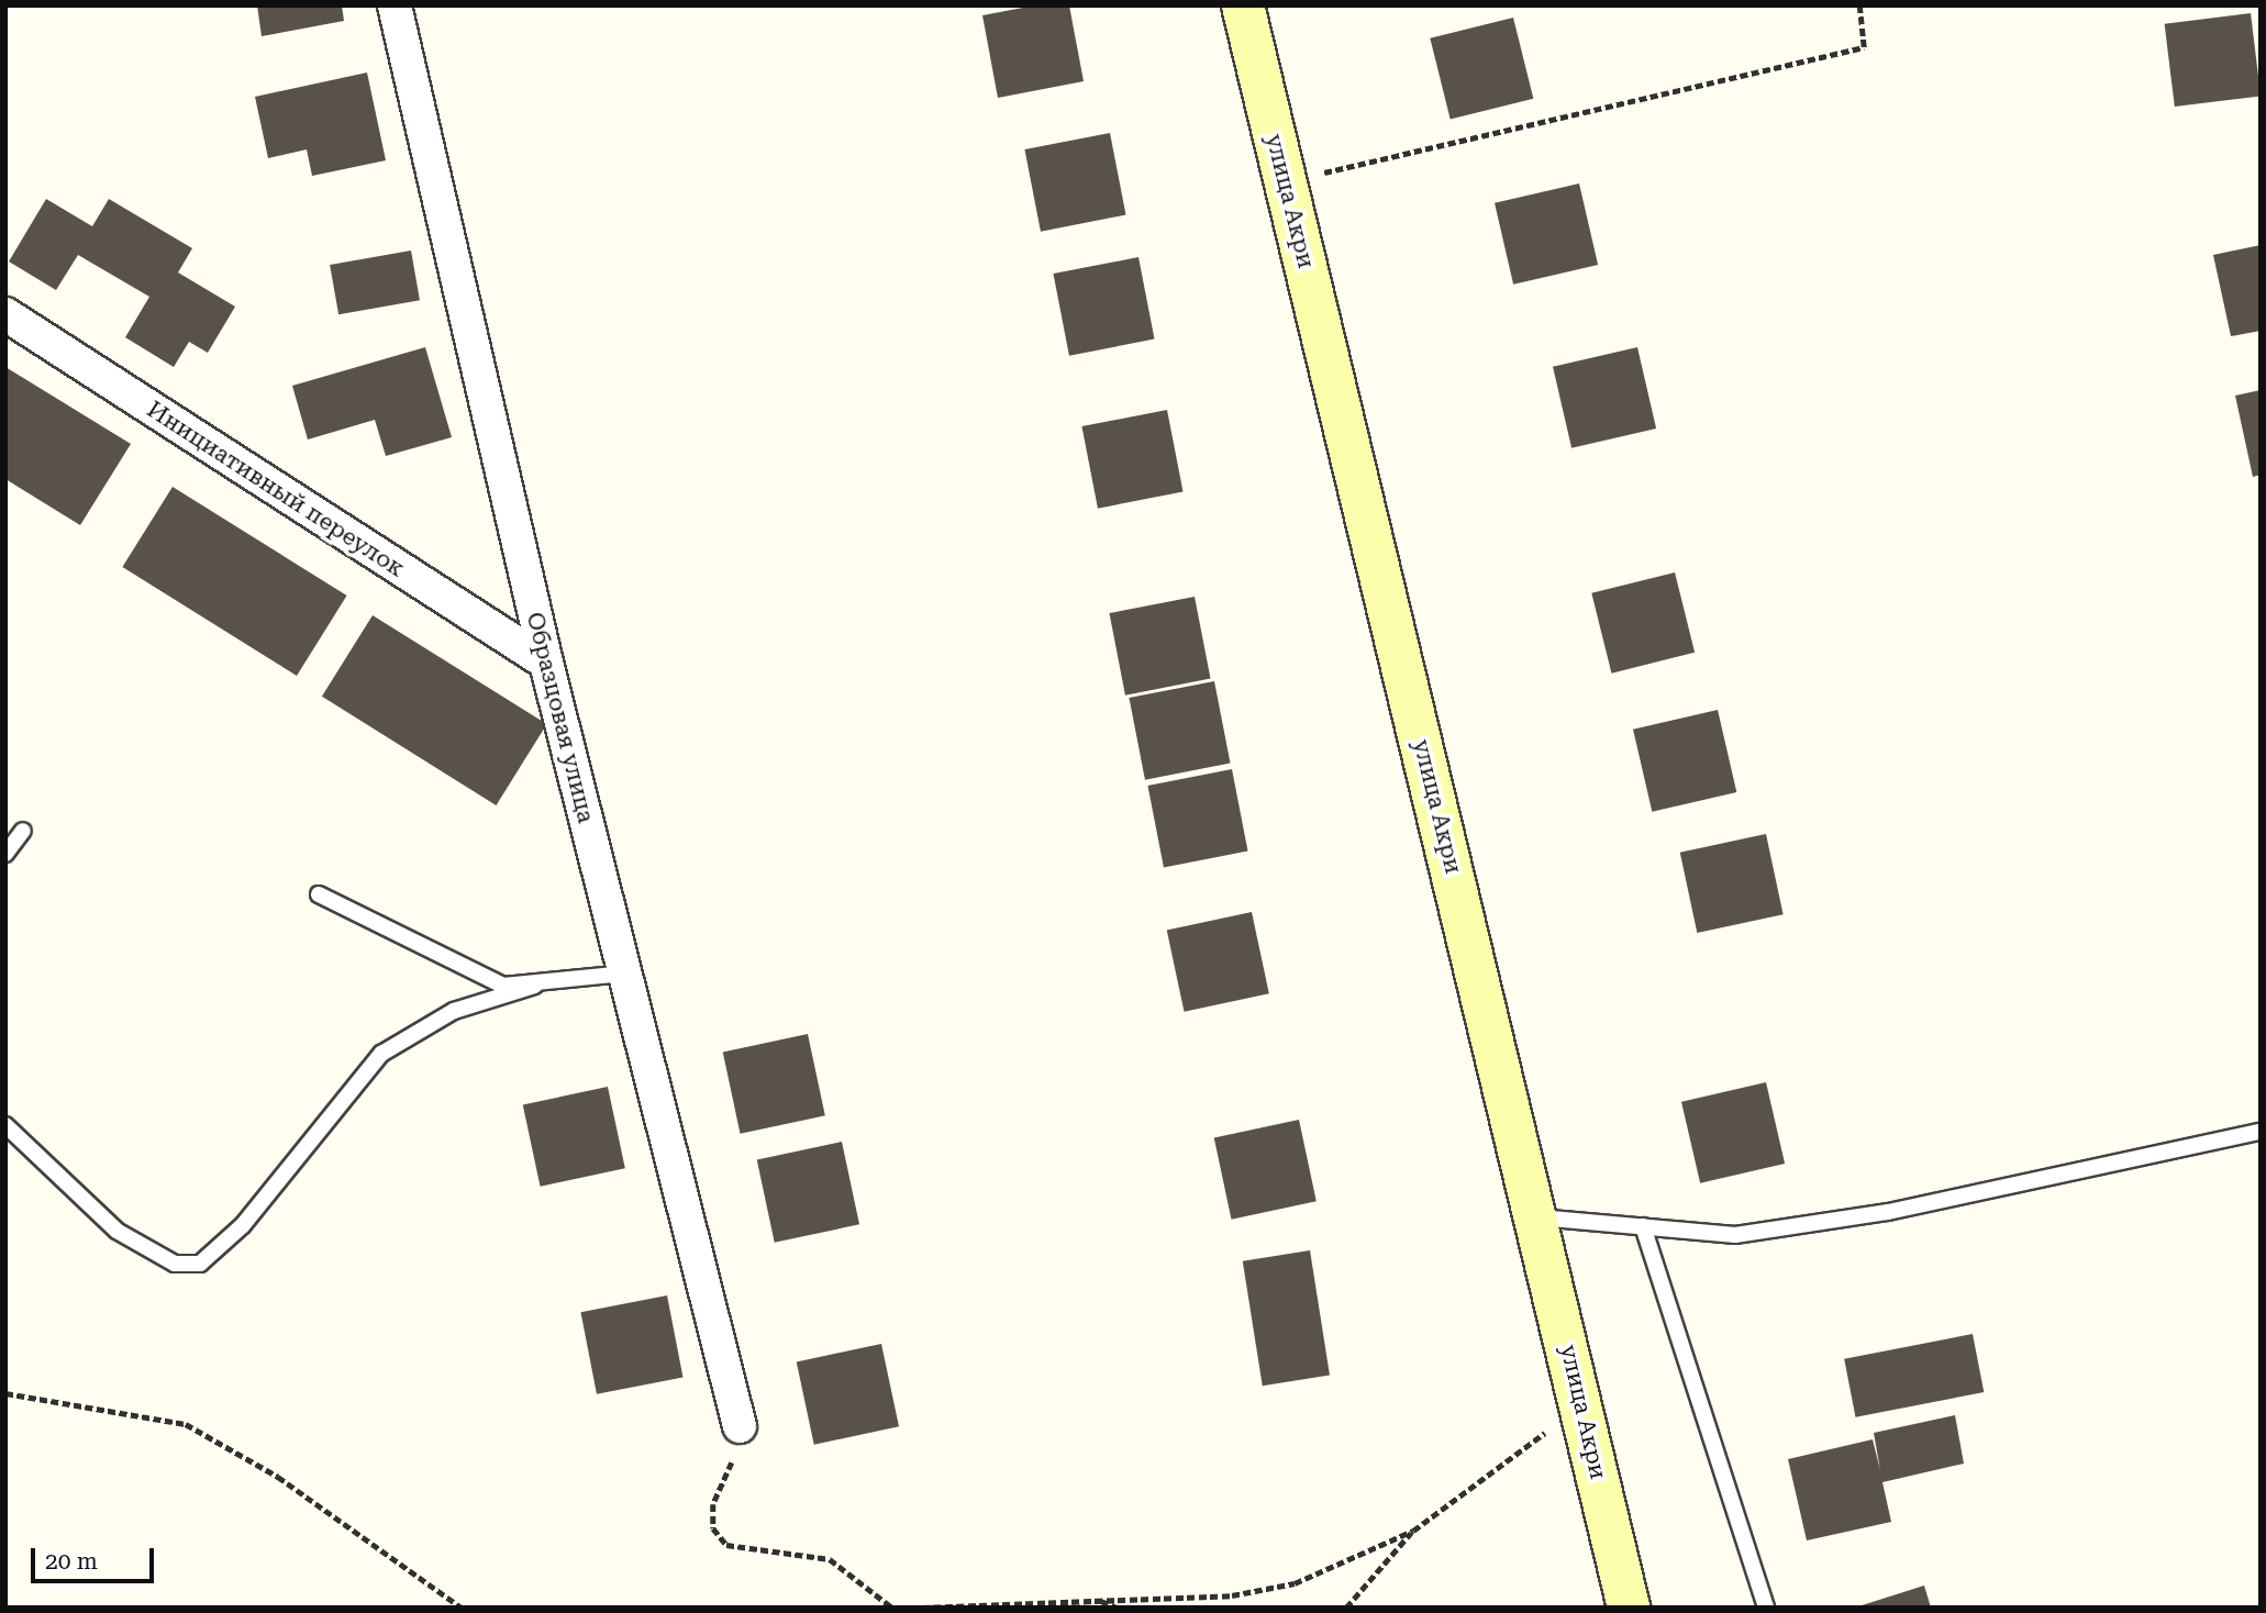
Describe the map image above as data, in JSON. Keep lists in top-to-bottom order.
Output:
{
  "streets": {
    "main road": ["улица Акри"],
    "street": ["Инициативный переулок", "Образцовая улица"]
  },
  "crossings": [
    ["Инициативный переулок", "Образцовая улица"]
  ],
  "scale_bar": "20 m"
}
